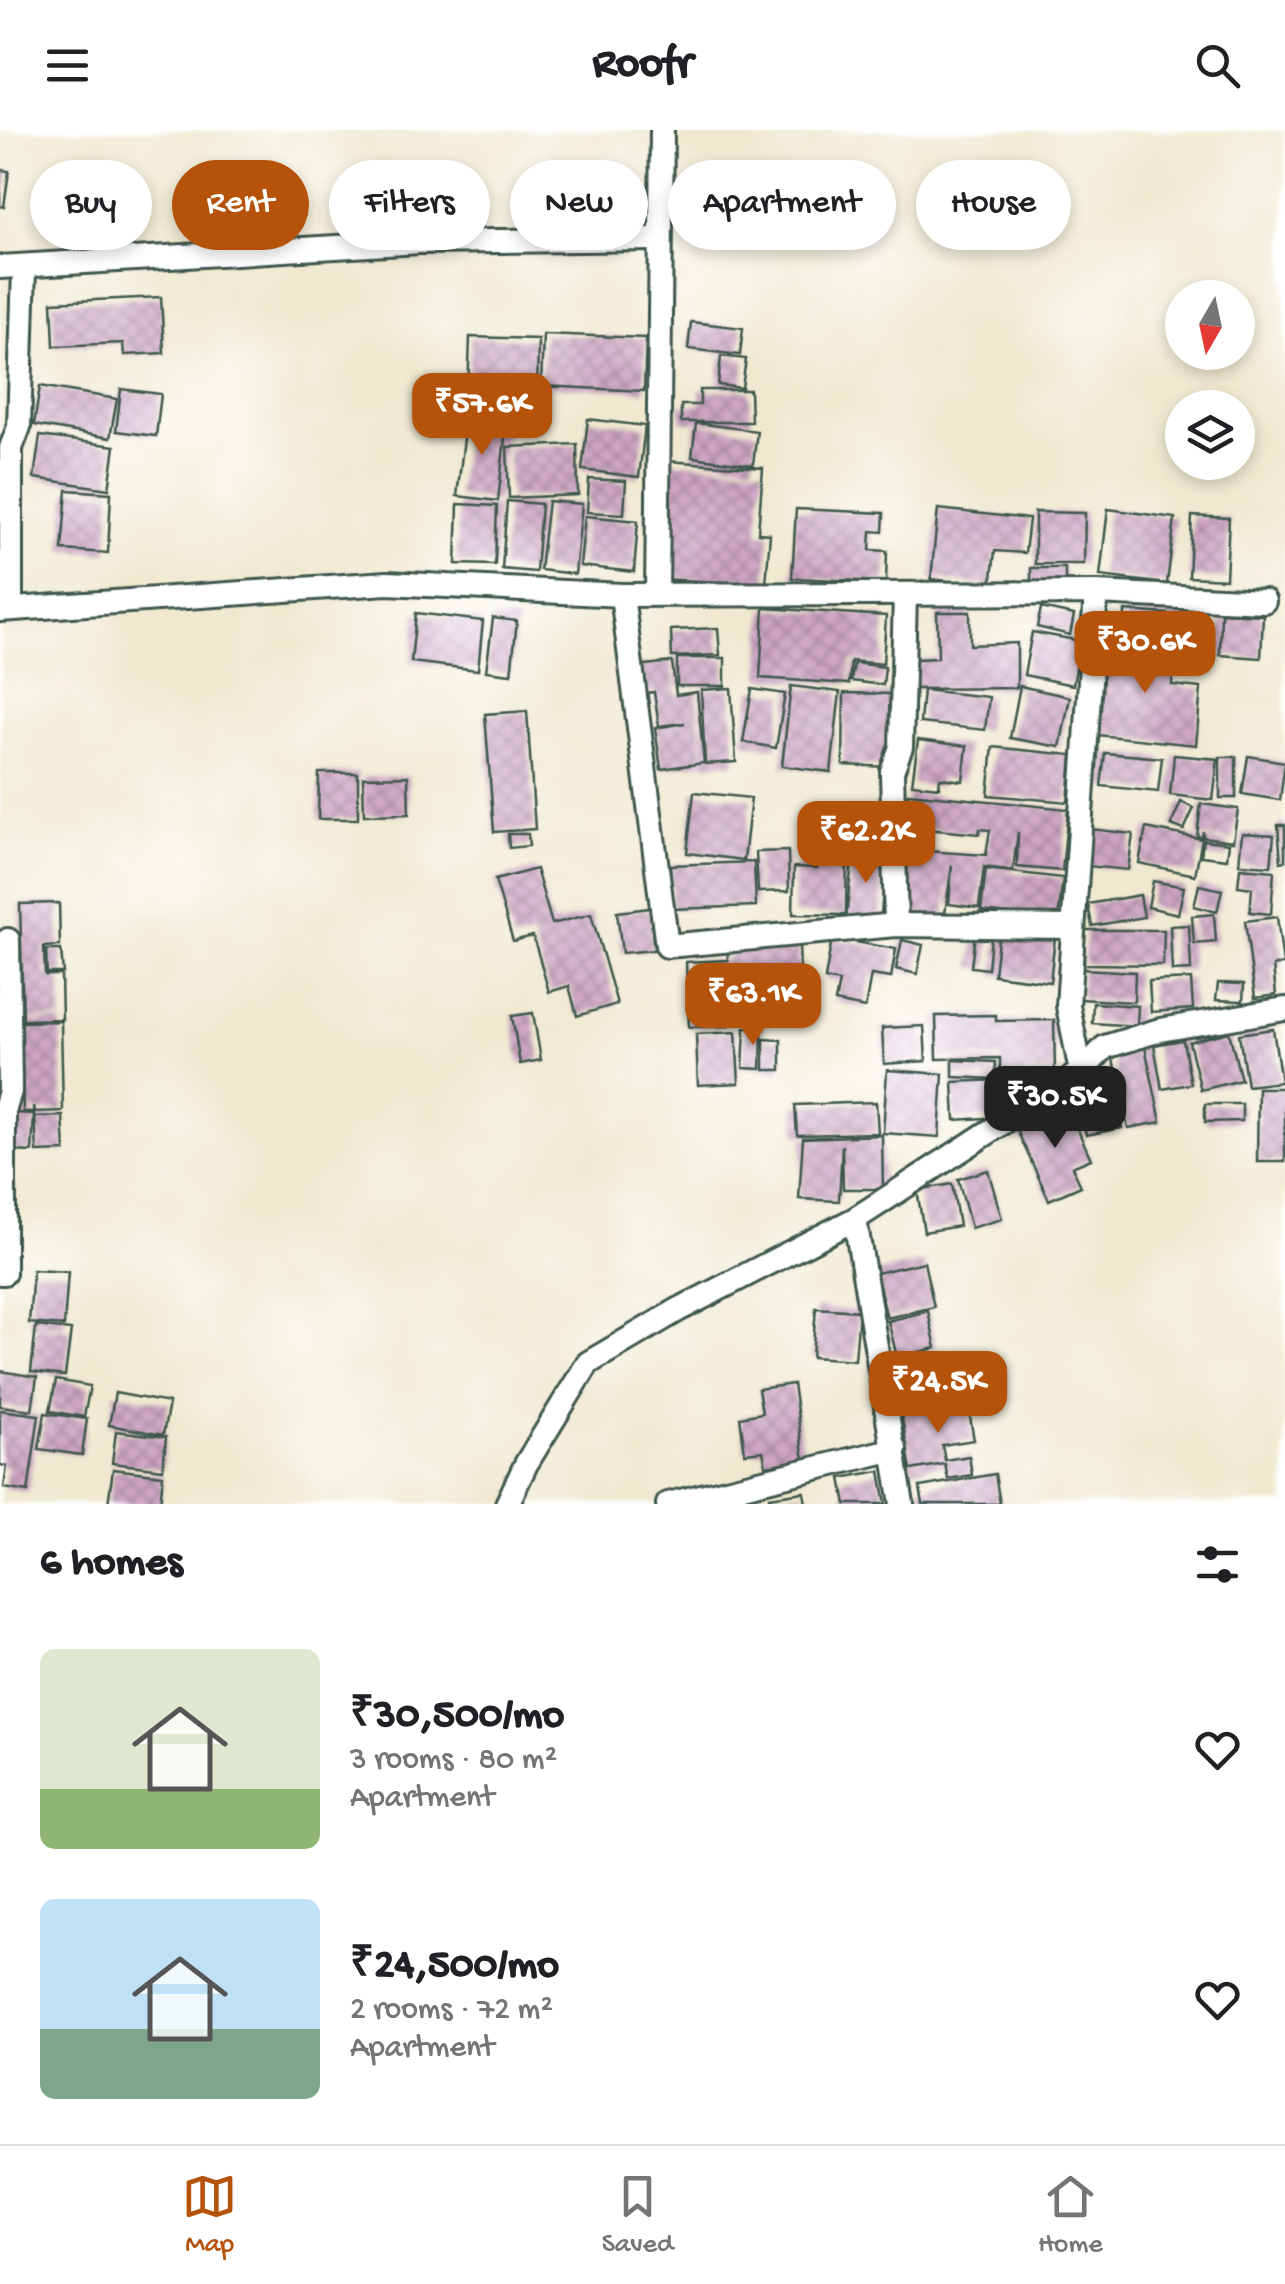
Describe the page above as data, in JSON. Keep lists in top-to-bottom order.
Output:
{
  "north": "bottom",
  "page": {
    "header": "Roofr",
    "chip": [
      "Buy",
      "Rent",
      "Filters",
      "New",
      "Apartment",
      "House"
    ],
    "price": [
      "₹57.6K",
      "₹30.6K",
      "₹62.2K",
      "₹63.1K",
      "₹30.5K",
      "₹24.5K"
    ],
    "heading": "6 homes",
    "list": [
      {
        "name": "₹30,500/mo",
        "note": "3 rooms · 80 m² · Apartment"
      },
      {
        "name": "₹24,500/mo",
        "note": "2 rooms · 72 m² · Apartment"
      }
    ],
    "tabs": ["Map", "Saved", "Home"]
  }
}
